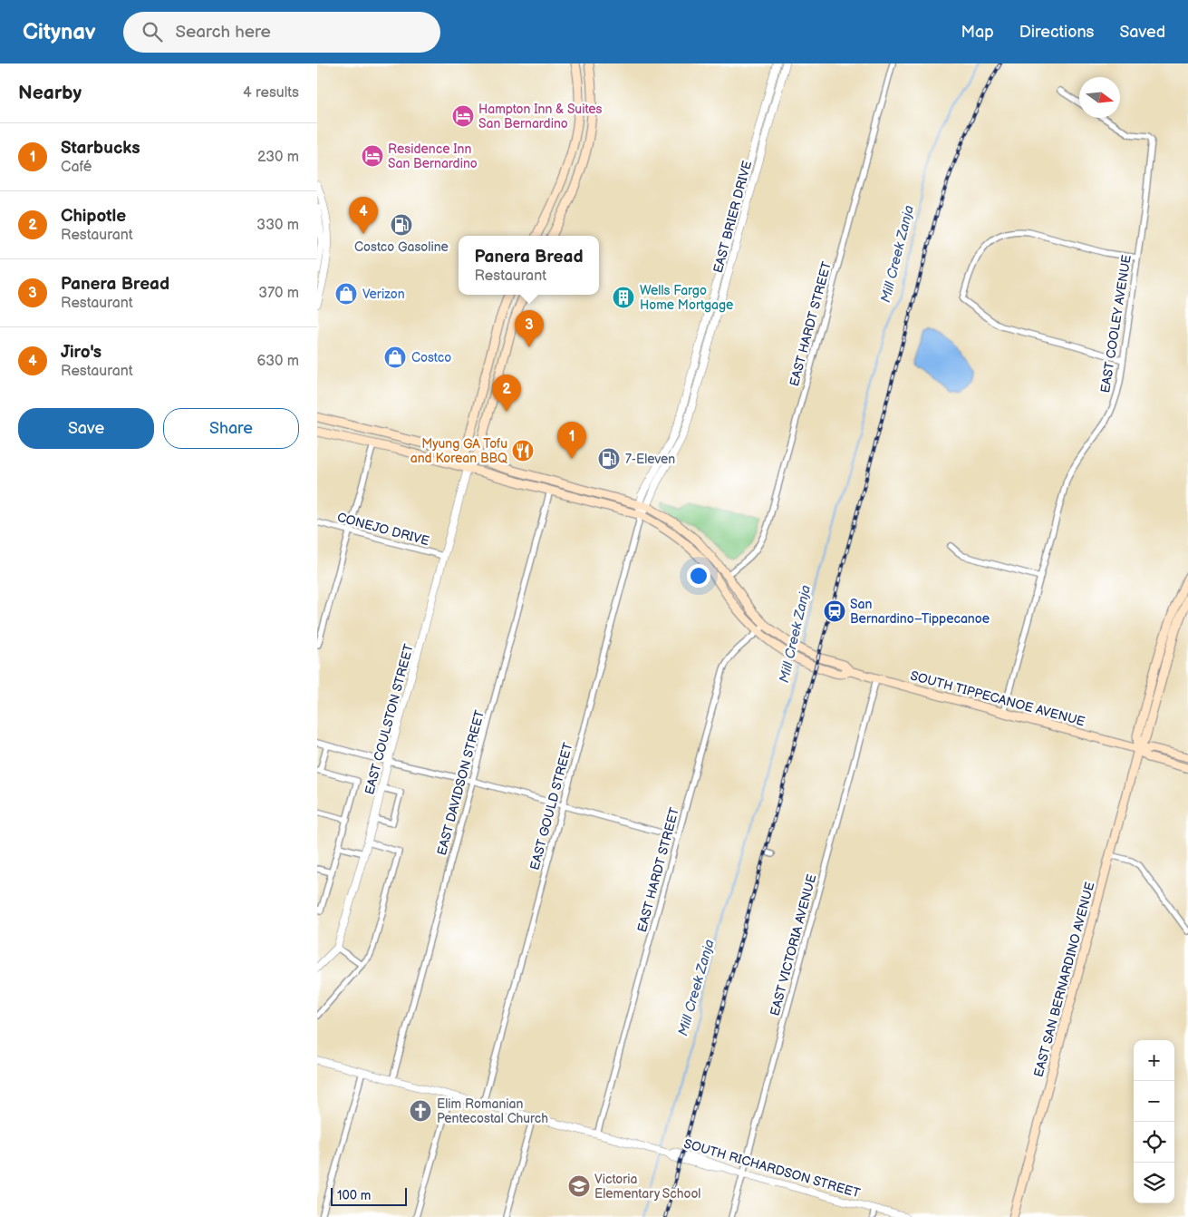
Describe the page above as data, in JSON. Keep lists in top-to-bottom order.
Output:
{
  "streets": {
    "main road": ["SOUTH TIPPECANOE AVENUE", "EAST SAN BERNARDINO AVENUE"],
    "street": [
      "EAST BRIER DRIVE",
      "EAST HARDT STREET",
      "EAST COOLEY AVENUE",
      "CONEJO DRIVE",
      "EAST COULSTON STREET",
      "EAST DAVIDSON STREET",
      "EAST GOULD STREET",
      "EAST VICTORIA AVENUE",
      "SOUTH RICHARDSON STREET"
    ]
  },
  "crossings": [
    ["EAST BRIER DRIVE", "SOUTH TIPPECANOE AVENUE"],
    ["EAST BRIER DRIVE", "EAST GOULD STREET"],
    ["EAST HARDT STREET", "SOUTH TIPPECANOE AVENUE"],
    ["EAST HARDT STREET", "SOUTH RICHARDSON STREET"],
    ["EAST COOLEY AVENUE", "SOUTH TIPPECANOE AVENUE"],
    ["CONEJO DRIVE", "EAST COULSTON STREET"],
    ["SOUTH TIPPECANOE AVENUE", "EAST COULSTON STREET"],
    ["SOUTH TIPPECANOE AVENUE", "EAST DAVIDSON STREET"],
    ["SOUTH TIPPECANOE AVENUE", "EAST GOULD STREET"],
    ["SOUTH TIPPECANOE AVENUE", "EAST VICTORIA AVENUE"],
    ["SOUTH TIPPECANOE AVENUE", "EAST SAN BERNARDINO AVENUE"],
    ["EAST DAVIDSON STREET", "SOUTH RICHARDSON STREET"],
    ["EAST GOULD STREET", "SOUTH RICHARDSON STREET"],
    ["EAST VICTORIA AVENUE", "SOUTH RICHARDSON STREET"]
  ],
  "water": ["Mill Creek Zanja"],
  "places": {
    "hotel": ["Hampton Inn & Suites San Bernardino", "Residence Inn San Bernardino"],
    "fuel station": ["Costco Gasoline", "7-Eleven"],
    "shop": ["Verizon", "Costco"],
    "building": ["Wells Fargo Home Mortgage"],
    "restaurant": ["Myung GA Tofu and Korean BBQ"],
    "station": ["San Bernardino–Tippecanoe"],
    "church": ["Elim Romanian Pentecostal Church"],
    "school or university": ["Victoria Elementary School"]
  },
  "scale_bar": "100 m",
  "north": "right",
  "page": {
    "header": "Citynav",
    "search": "Search here",
    "nav": ["Map", "Directions", "Saved"],
    "heading": ["Nearby", "4 results"],
    "list": [
      {
        "mark": "1",
        "name": "Starbucks",
        "note": "Café",
        "value": "230 m"
      },
      {
        "mark": "2",
        "name": "Chipotle",
        "note": "Restaurant",
        "value": "330 m"
      },
      {
        "mark": "3",
        "name": "Panera Bread",
        "note": "Restaurant",
        "value": "370 m"
      },
      {
        "mark": "4",
        "name": "Jiro's",
        "note": "Restaurant",
        "value": "630 m"
      }
    ],
    "pins": [
      "4",
      "3",
      "2",
      "1"
    ],
    "popup": ["Panera Bread", "Restaurant"],
    "buttons": ["Save", "Share"],
    "map_buttons": ["+", "−"],
    "scale": "100 m"
  }
}
